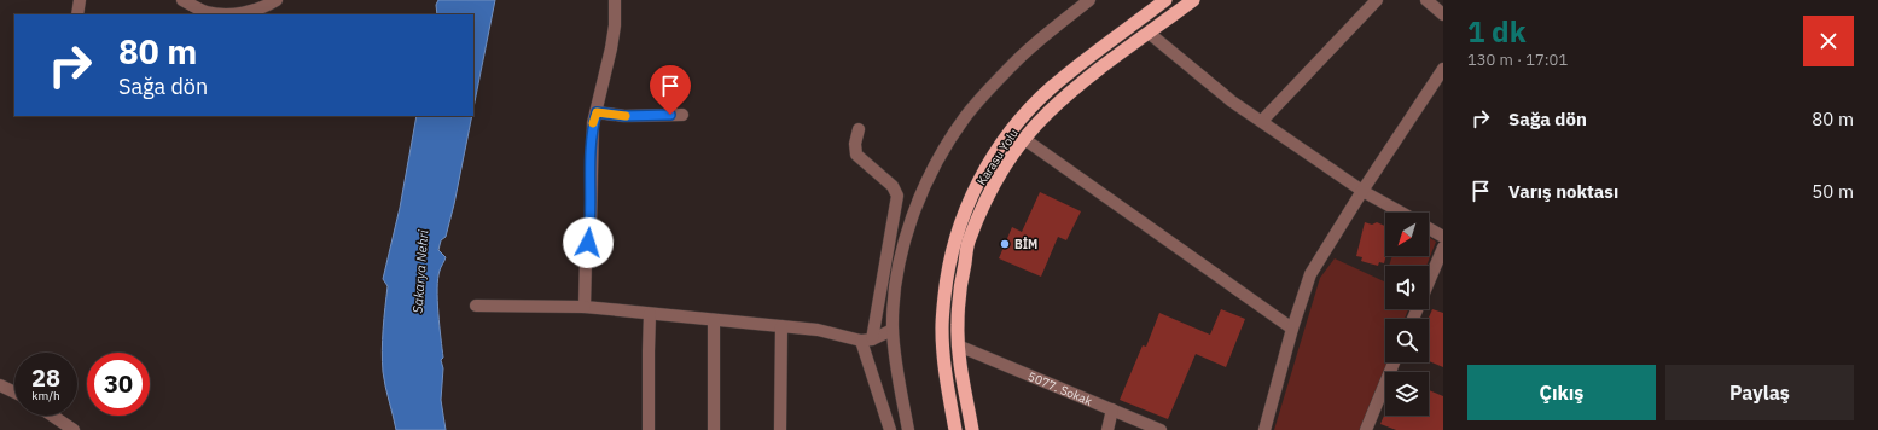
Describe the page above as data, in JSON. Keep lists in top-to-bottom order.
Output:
{
  "streets": {
    "highway": ["Karasu Yolu"],
    "street": ["5077. Sokak"]
  },
  "crossings": [
    ["Karasu Yolu", "5077. Sokak"]
  ],
  "water": ["Sakarya Nehri"],
  "places": ["BİM"],
  "north": "bottom left",
  "page": {
    "heading": ["1 dk", "130 m · 17:01"],
    "turn": ["80 m", "Sağa dön"],
    "list": [
      {
        "name": "Sağa dön",
        "value": "80 m"
      },
      {
        "name": "Varış noktası",
        "value": "50 m"
      }
    ],
    "speed": "28 km/h",
    "limit": "30",
    "buttons": ["Çıkış", "Paylaş"]
  }
}
